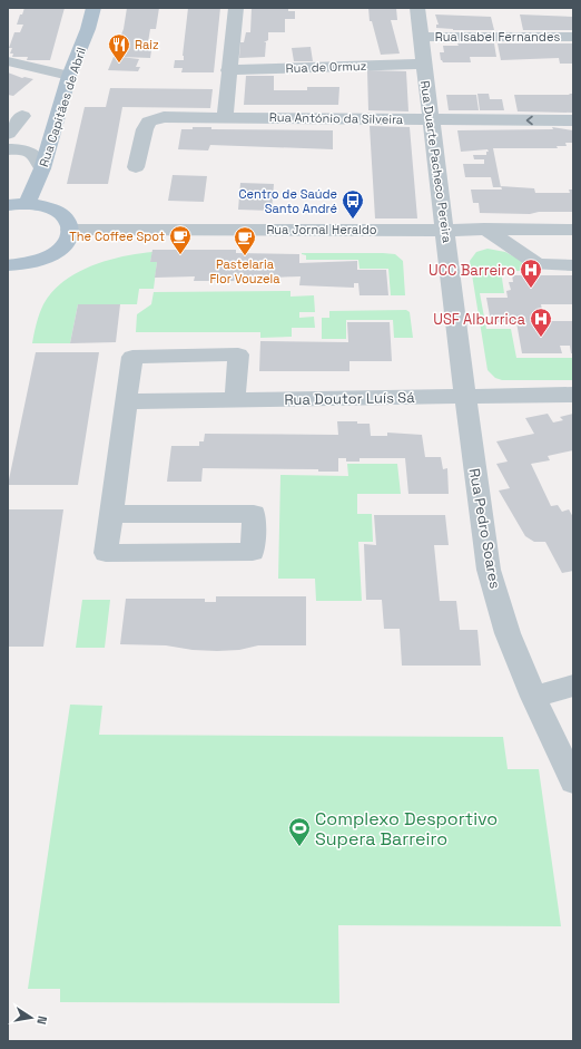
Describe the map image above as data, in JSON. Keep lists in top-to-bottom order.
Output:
{
  "streets": {
    "main road": ["Rua Capitães de Abril"],
    "street": [
      "Rua Isabel Fernandes",
      "Rua de Ormuz",
      "Rua António da Silveira",
      "Rua Duarte Pacheco Pereira",
      "Rua Jornal Heraldo",
      "Rua Doutor Luís Sá",
      "Rua Pedro Soares"
    ]
  },
  "crossings": [
    ["Rua Isabel Fernandes", "Rua Duarte Pacheco Pereira"],
    ["Rua de Ormuz", "Rua Duarte Pacheco Pereira"],
    ["Rua Capitães de Abril", "Rua Jornal Heraldo"],
    ["Rua António da Silveira", "Rua Duarte Pacheco Pereira"],
    ["Rua Duarte Pacheco Pereira", "Rua Jornal Heraldo"],
    ["Rua Duarte Pacheco Pereira", "Rua Doutor Luís Sá"],
    ["Rua Duarte Pacheco Pereira", "Rua Pedro Soares"],
    ["Rua Doutor Luís Sá", "Rua Pedro Soares"]
  ],
  "places": {
    "restaurant": ["Raiz"],
    "bus stop": ["Centro de Saúde Santo André"],
    "cafe": ["The Coffee Spot", "Pastelaria Flor Vouzela"],
    "hospital": ["UCC Barreiro", "USF Alburrica"],
    "sports": ["Complexo Desportivo Supera Barreiro"]
  },
  "north": "right"
}
